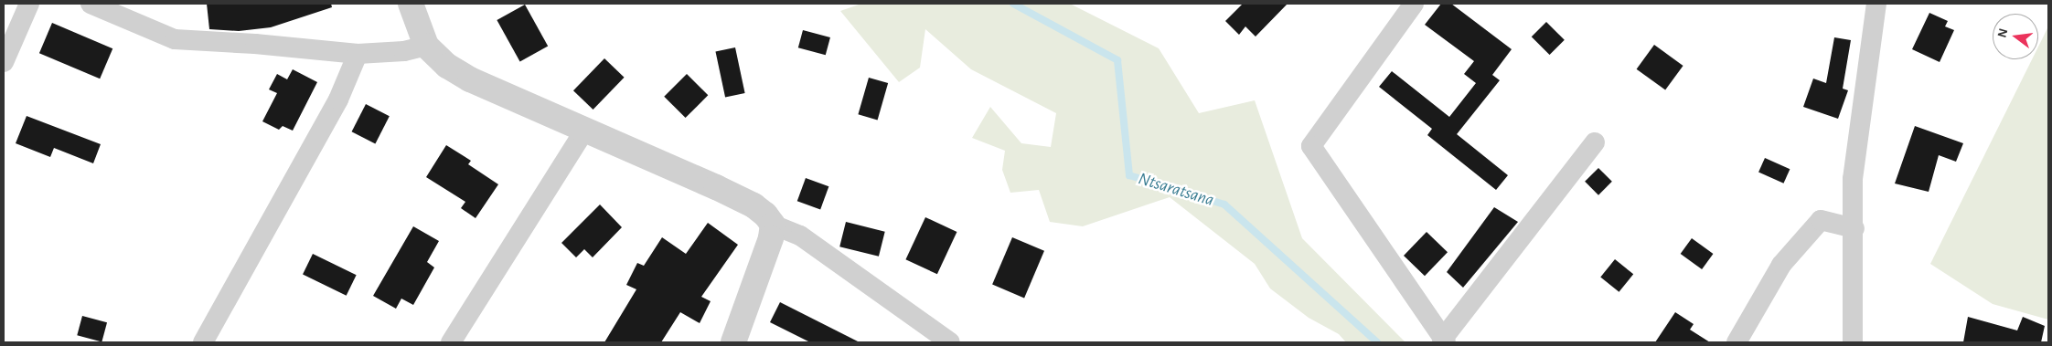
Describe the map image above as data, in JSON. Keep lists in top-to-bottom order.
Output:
{
  "water": ["Ntsaratsana"],
  "north": "left"
}
